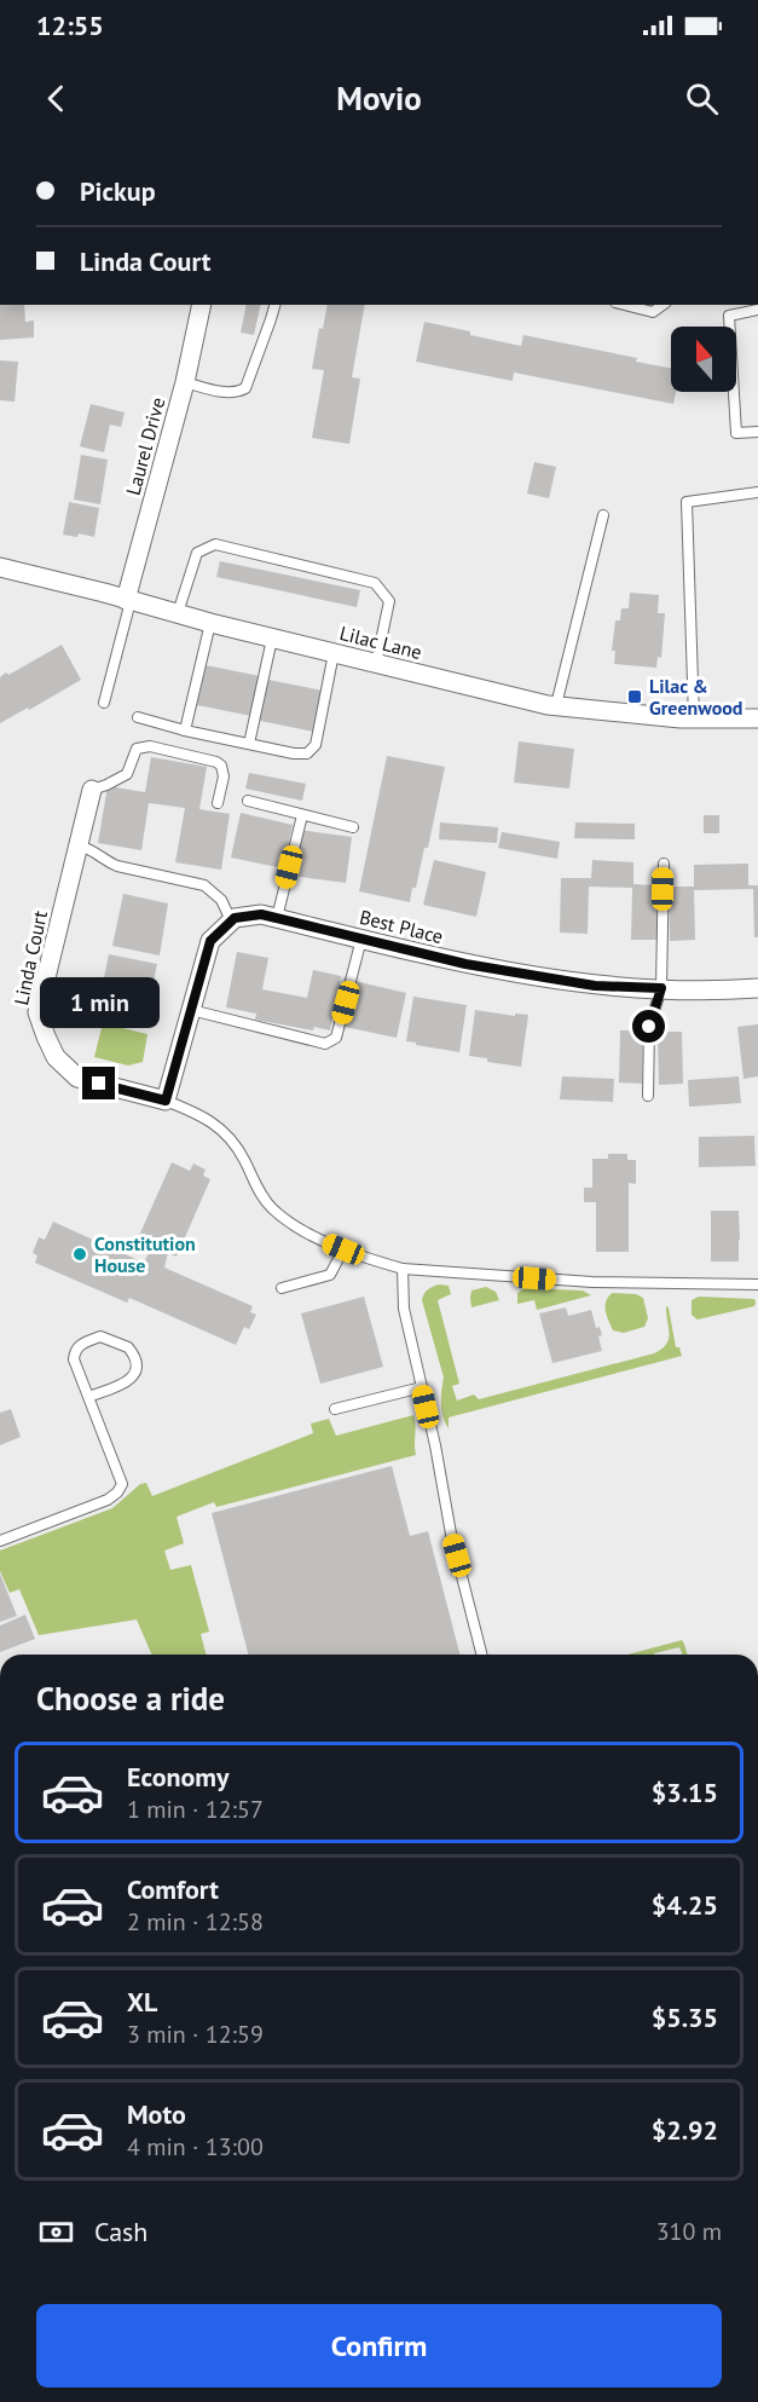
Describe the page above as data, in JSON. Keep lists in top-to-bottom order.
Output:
{
  "streets": {
    "street": [
      "Laurel Drive",
      "Lilac Lane",
      "Best Place",
      "Linda Court"
    ]
  },
  "crossings": [
    ["Laurel Drive", "Lilac Lane"]
  ],
  "places": {
    "transit": ["Lilac & Greenwood"],
    "other": ["Constitution House"]
  },
  "north": "top",
  "page": {
    "status": "12:55",
    "header": "Movio",
    "banner": ["Pickup", "Linda Court"],
    "bubble": "1 min",
    "heading": "Choose a ride",
    "list": [
      {
        "name": "Economy",
        "note": "1 min · 12:57",
        "value": "$3.15"
      },
      {
        "name": "Comfort",
        "note": "2 min · 12:58",
        "value": "$4.25"
      },
      {
        "name": "XL",
        "note": "3 min · 12:59",
        "value": "$5.35"
      },
      {
        "name": "Moto",
        "note": "4 min · 13:00",
        "value": "$2.92"
      }
    ],
    "pay": ["Cash", "310 m"],
    "buttons": "Confirm"
  }
}
